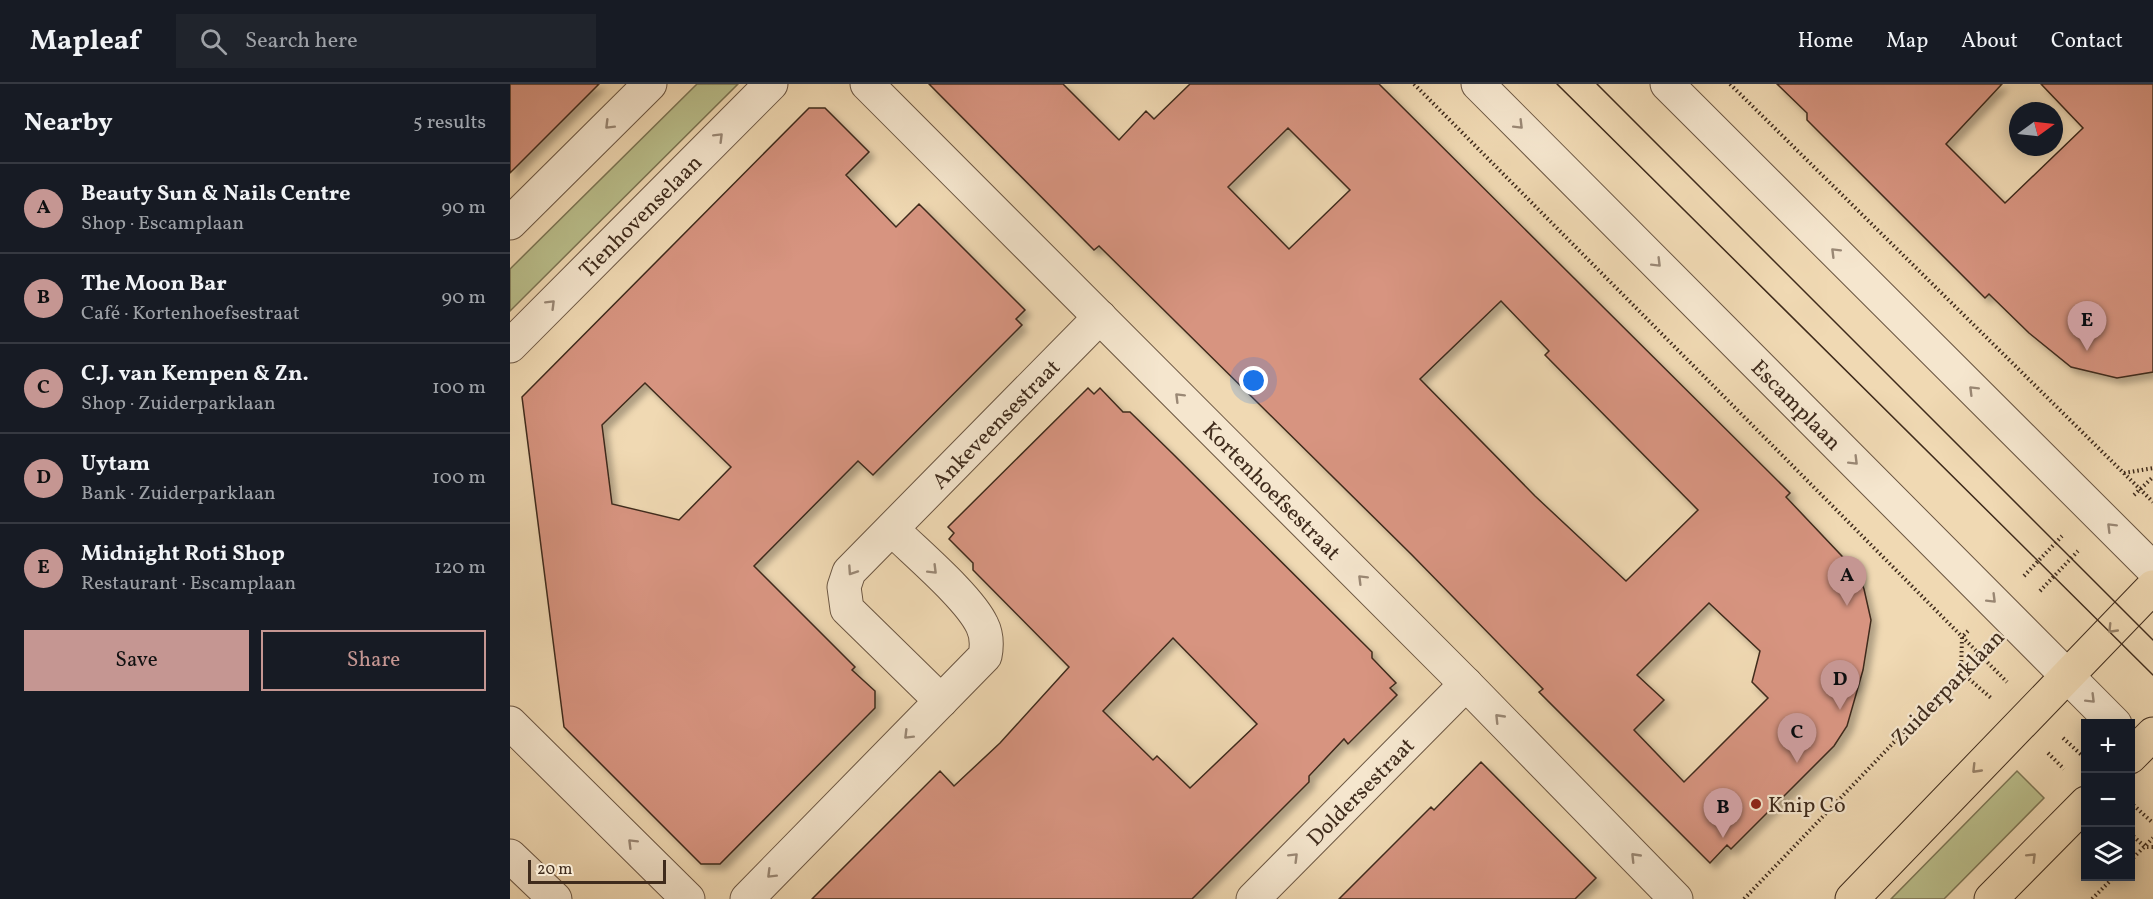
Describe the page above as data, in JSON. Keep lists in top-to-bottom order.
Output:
{
  "streets": {
    "street": [
      "Tienhovenselaan",
      "Escamplaan",
      "Ankeveensestraat",
      "Kortenhoefsestraat",
      "Doldersestraat"
    ],
    "path": ["Zuiderparklaan"]
  },
  "crossings": [
    ["Escamplaan", "Zuiderparklaan"],
    ["Ankeveensestraat", "Kortenhoefsestraat"],
    ["Kortenhoefsestraat", "Doldersestraat"]
  ],
  "one_way": ["Kortenhoefsestraat", "Doldersestraat"],
  "places": ["Knip Co"],
  "scale_bar": "20 m",
  "north": "right",
  "page": {
    "header": "Mapleaf",
    "search": "Search here",
    "nav": [
      "Home",
      "Map",
      "About",
      "Contact"
    ],
    "heading": ["Nearby", "5 results"],
    "list": [
      {
        "mark": "A",
        "name": "Beauty Sun & Nails Centre",
        "note": "Shop · Escamplaan",
        "value": "90 m"
      },
      {
        "mark": "B",
        "name": "The Moon Bar",
        "note": "Café · Kortenhoefsestraat",
        "value": "90 m"
      },
      {
        "mark": "C",
        "name": "C.J. van Kempen & Zn.",
        "note": "Shop · Zuiderparklaan",
        "value": "100 m"
      },
      {
        "mark": "D",
        "name": "Uytam",
        "note": "Bank · Zuiderparklaan",
        "value": "100 m"
      },
      {
        "mark": "E",
        "name": "Midnight Roti Shop",
        "note": "Restaurant · Escamplaan",
        "value": "120 m"
      }
    ],
    "pins": [
      "E",
      "A",
      "D",
      "C",
      "B"
    ],
    "buttons": ["Save", "Share"],
    "map_buttons": ["+", "−"],
    "scale": "20 m"
  }
}
